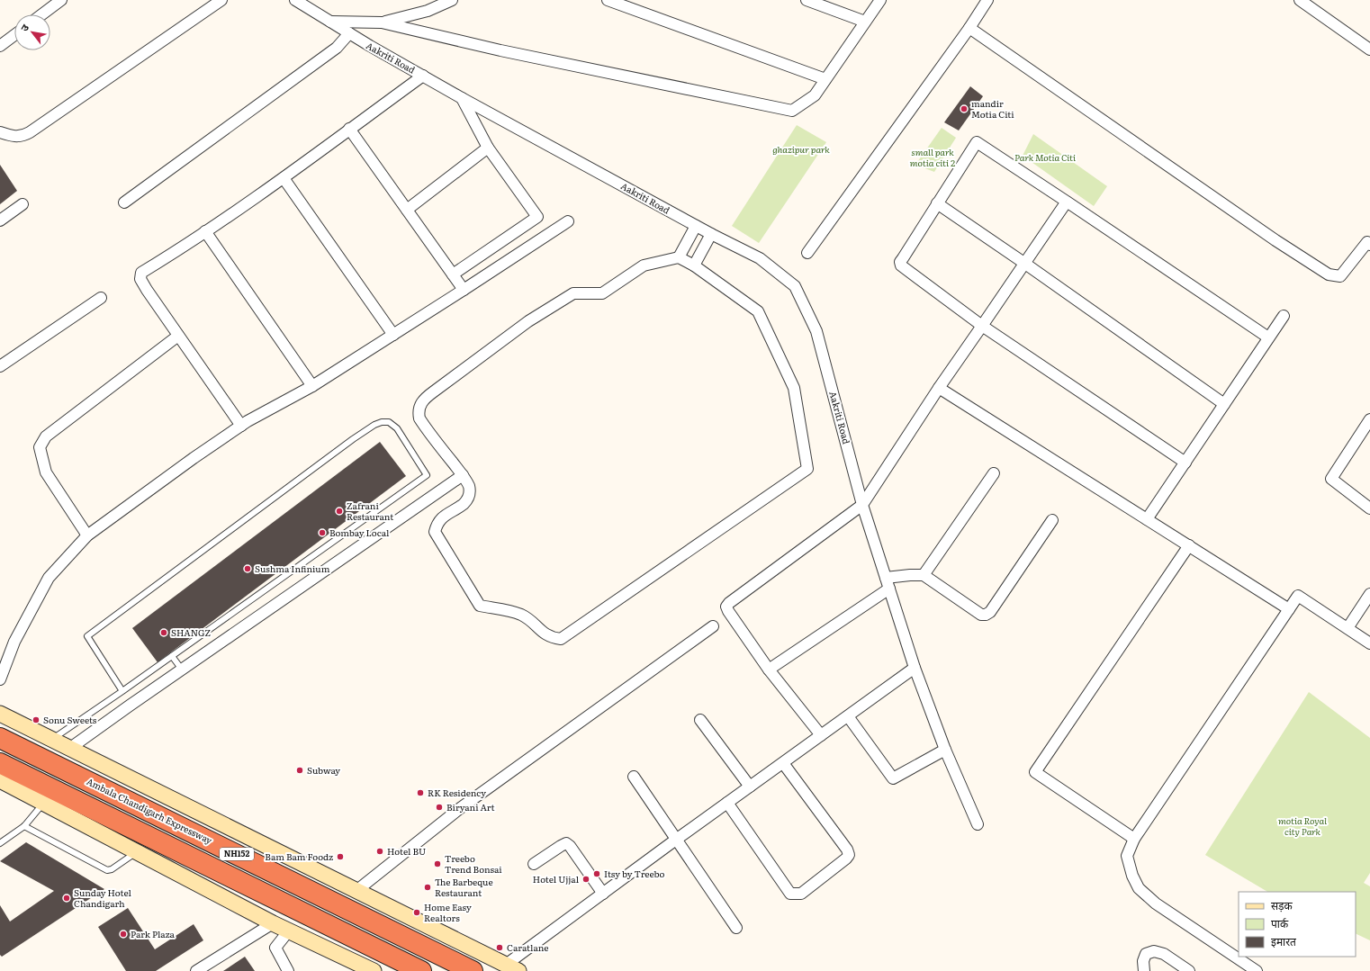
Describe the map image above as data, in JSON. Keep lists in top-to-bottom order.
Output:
{
  "streets": {
    "highway": ["Ambala Chandigarh Expressway", "NH152"],
    "street": ["Aakriti Road"]
  },
  "parks": [
    "ghazipur park",
    "small park motia citi 2",
    "Park Motia Citi",
    "motia Royal city Park"
  ],
  "places": [
    "mandir Motia Citi",
    "Zafrani Restaurant",
    "Bombay Local",
    "Sushma Infinium",
    "SHANGZ",
    "Sonu Sweets",
    "Subway",
    "RK Residency",
    "Biryani Art",
    "Hotel BU",
    "Bam Bam Foodz",
    "Treebo Trend Bonsai",
    "Itsy by Treebo",
    "Hotel Ujjal",
    "The Barbeque Restaurant",
    "Sunday Hotel Chandigarh",
    "Home Easy Realtors",
    "Park Plaza",
    "Caratlane"
  ],
  "legend": ["सड़क", "पार्क", "इमारत"],
  "north": "top left"
}
